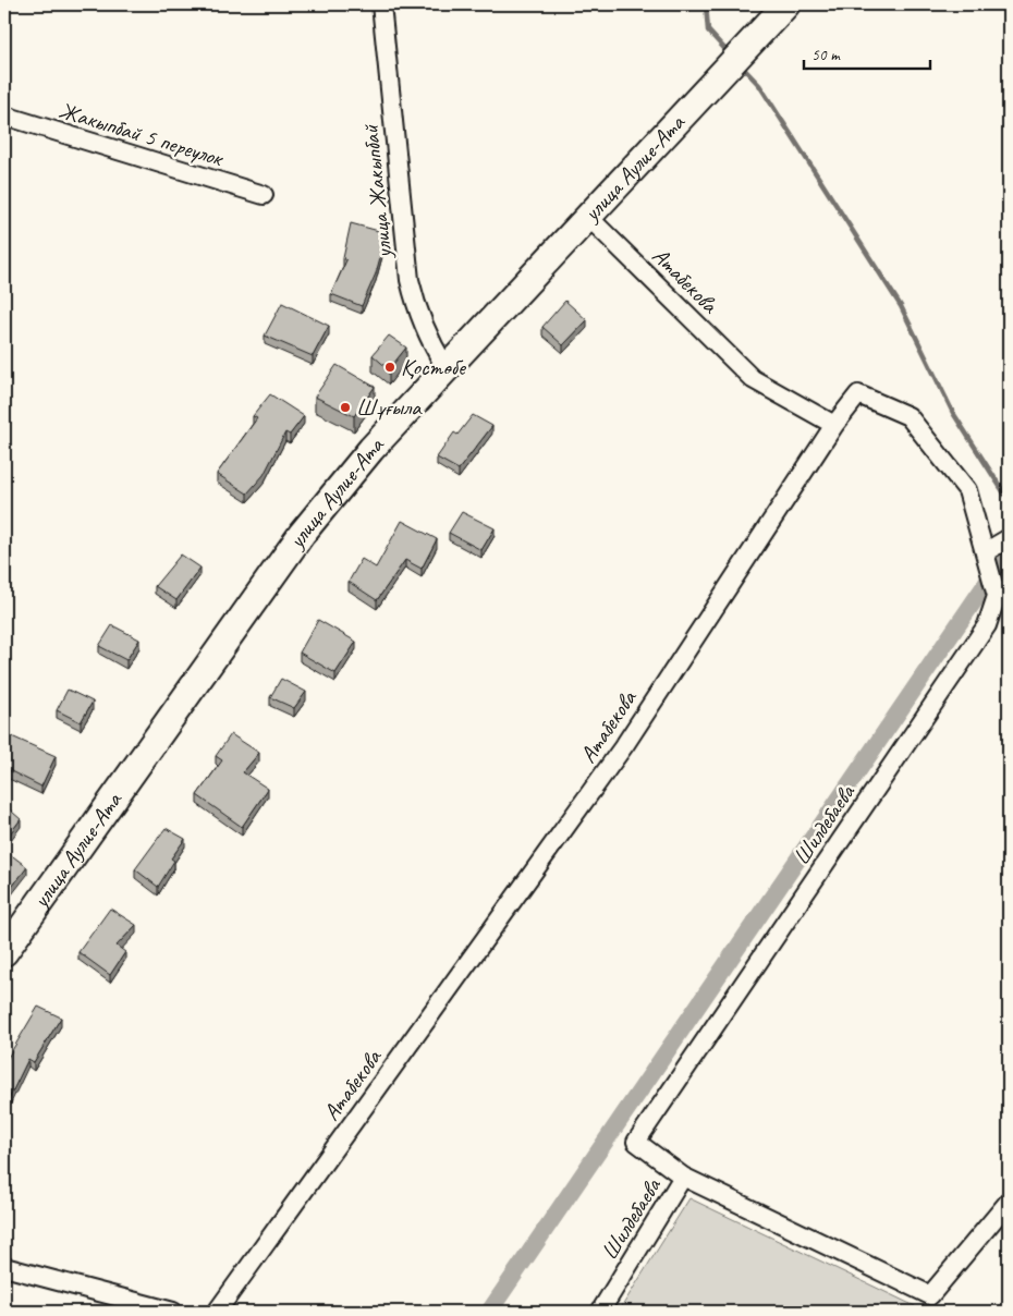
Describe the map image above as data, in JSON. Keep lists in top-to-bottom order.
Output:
{
  "streets": {
    "main road": ["улица Аулие-Ата"],
    "street": [
      "Жакыпбай 5 переулок",
      "улица Жакыпбай",
      "Атабекова",
      "Шилдебаева"
    ]
  },
  "crossings": [
    ["улица Аулие-Ата", "улица Жакыпбай"],
    ["улица Аулие-Ата", "Атабекова"],
    ["Атабекова", "Шилдебаева"]
  ],
  "places": ["Қостөбе", "Шұғыла"],
  "scale_bar": "50 m"
}
